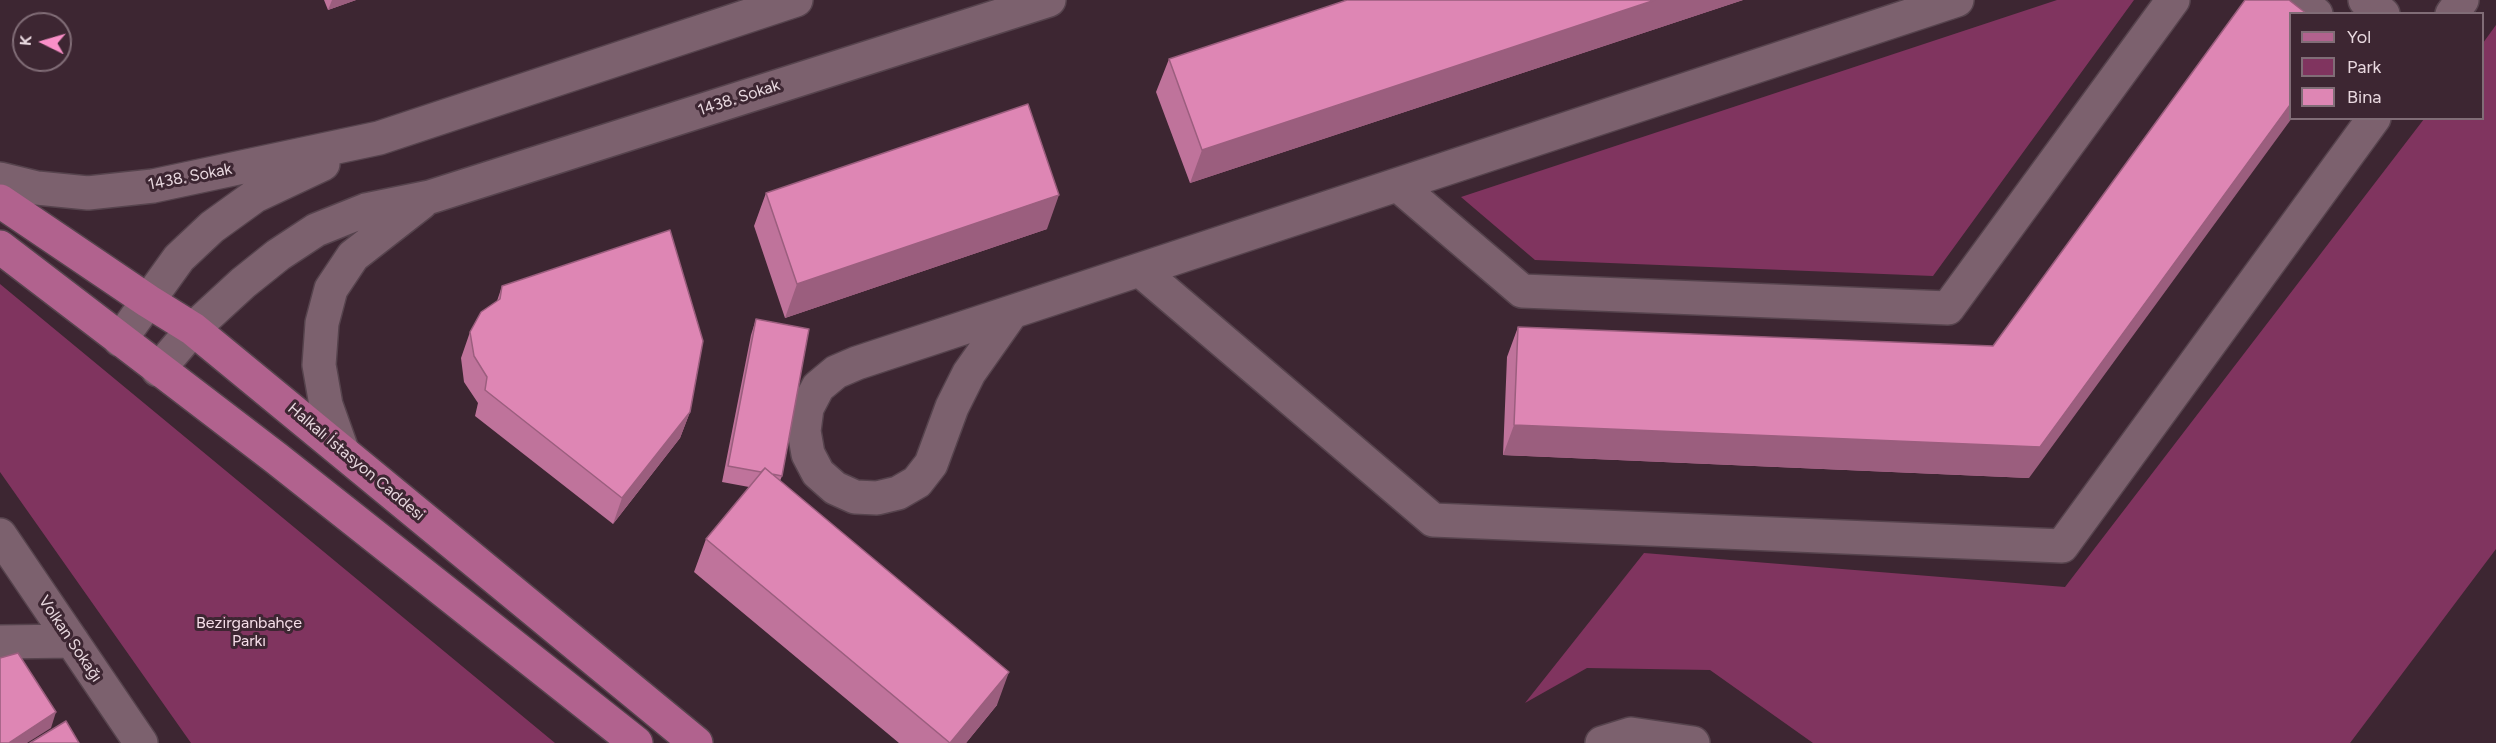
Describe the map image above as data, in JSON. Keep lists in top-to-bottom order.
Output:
{
  "streets": {
    "main road": ["Halkalı İstasyon Caddesi"],
    "street": ["1438. Sokak", "Volkan Sokağı"]
  },
  "crossings": [
    ["1438. Sokak", "Halkalı İstasyon Caddesi"]
  ],
  "parks": ["Bezirganbahçe Parkı"],
  "legend": ["Yol", "Park", "Bina"],
  "north": "left"
}
